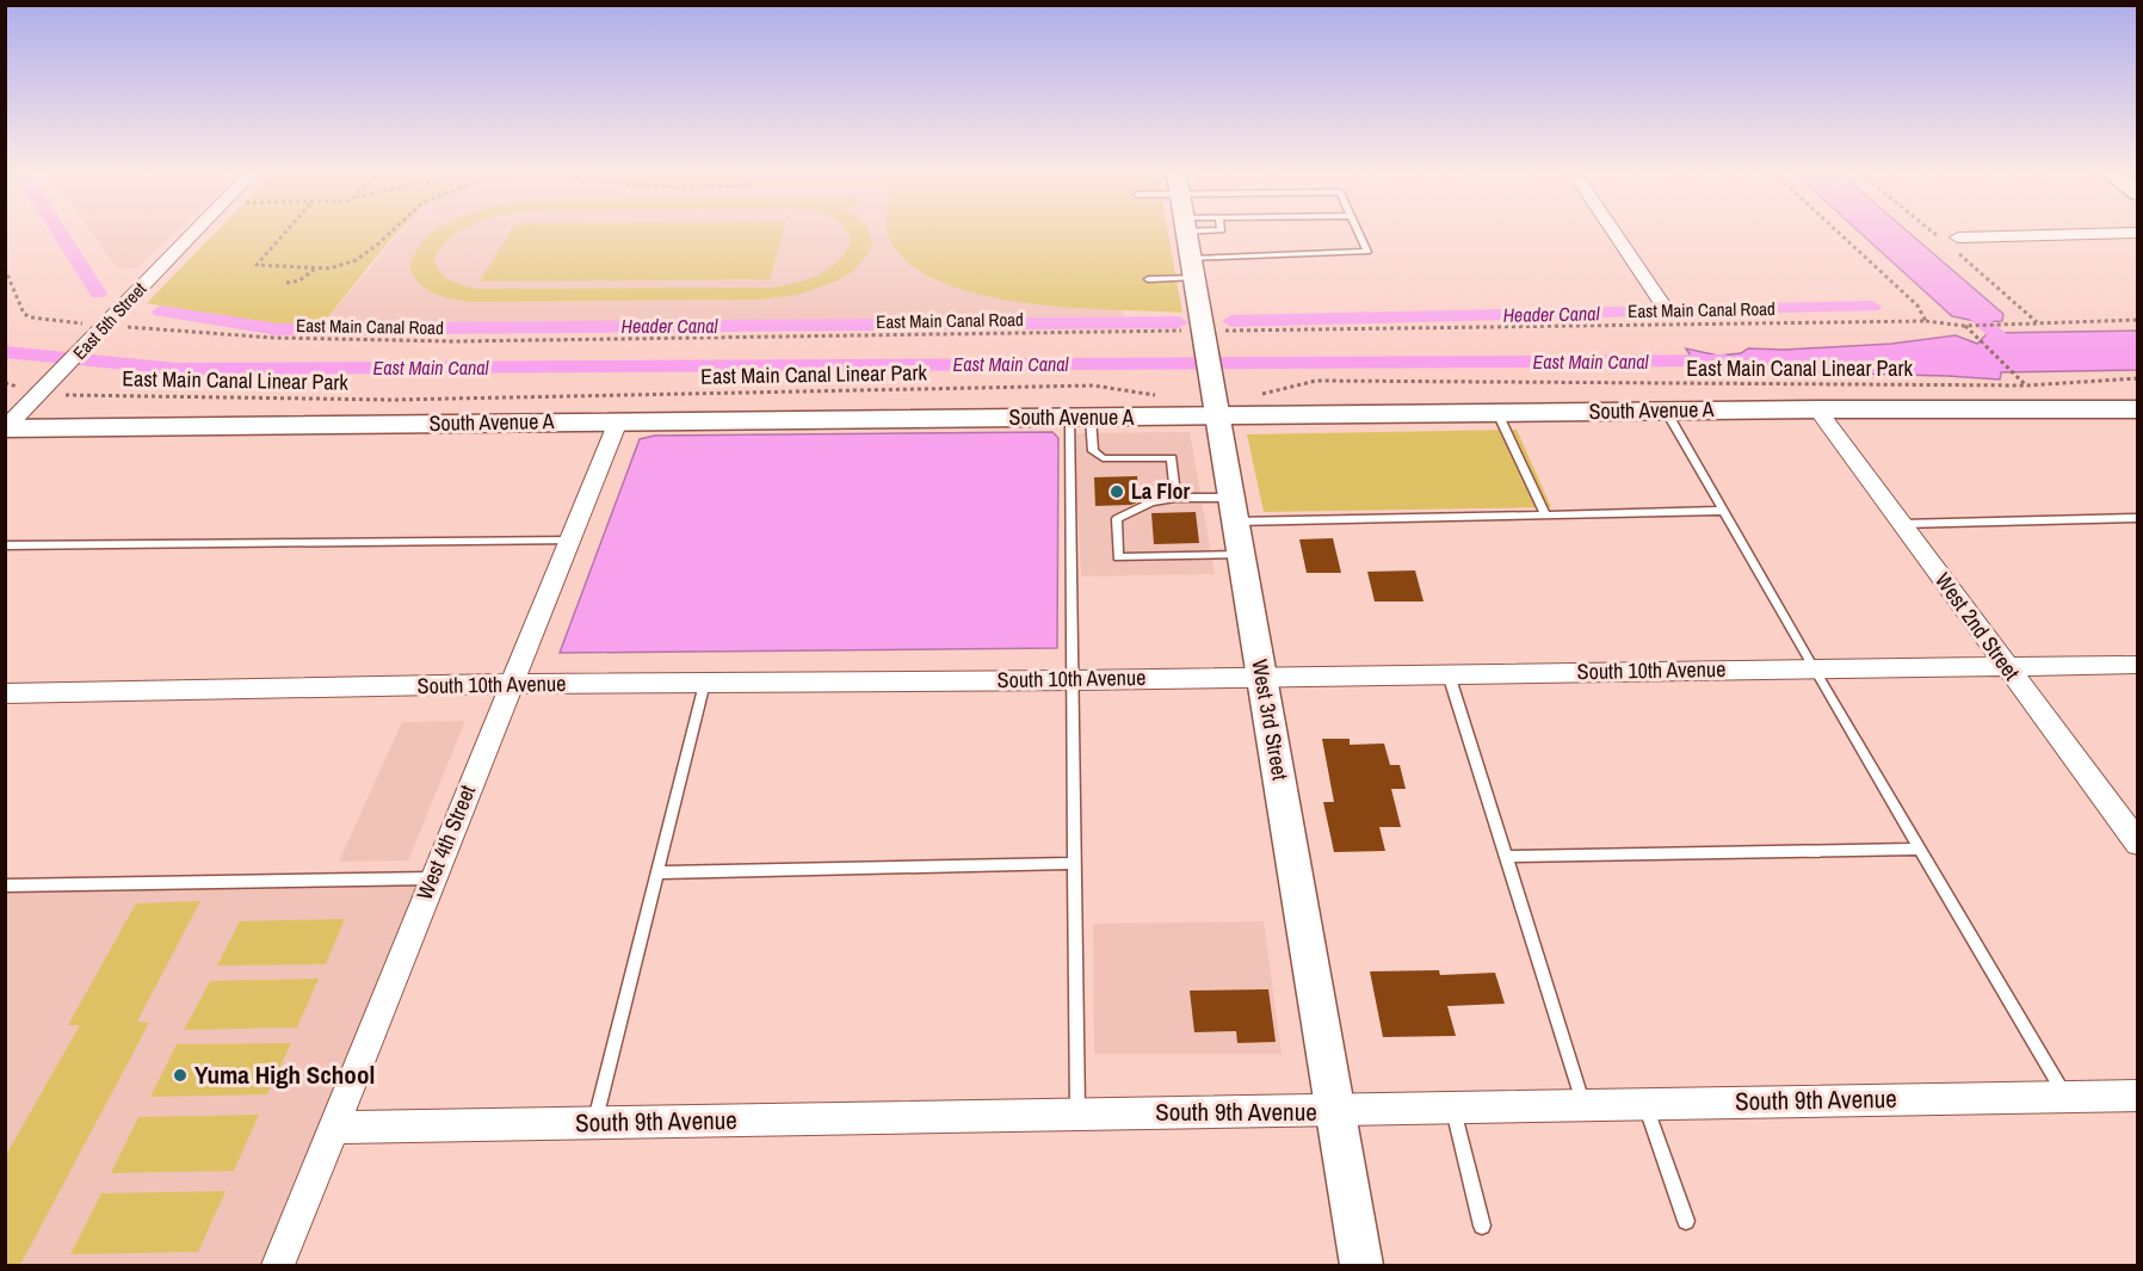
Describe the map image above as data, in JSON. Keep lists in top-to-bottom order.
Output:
{
  "streets": {
    "main road": ["South Avenue A"],
    "street": [
      "East 5th Street",
      "West 2nd Street",
      "South 10th Avenue",
      "West 3rd Street",
      "West 4th Street",
      "South 9th Avenue"
    ],
    "path": ["East Main Canal Road", "East Main Canal Linear Park"]
  },
  "crossings": [
    ["East Main Canal Road", "East 5th Street"],
    ["East Main Canal Road", "West 3rd Street"],
    ["East 5th Street", "East Main Canal Linear Park"],
    ["East 5th Street", "South Avenue A"],
    ["East Main Canal Linear Park", "South Avenue A"],
    ["East Main Canal Linear Park", "West 3rd Street"],
    ["South Avenue A", "West 2nd Street"],
    ["South Avenue A", "West 3rd Street"],
    ["South Avenue A", "West 4th Street"],
    ["West 2nd Street", "South 10th Avenue"],
    ["South 10th Avenue", "West 3rd Street"],
    ["South 10th Avenue", "West 4th Street"],
    ["West 3rd Street", "South 9th Avenue"],
    ["West 4th Street", "South 9th Avenue"]
  ],
  "water": ["Header Canal", "East Main Canal"],
  "places": ["La Flor", "Yuma High School"]
}
